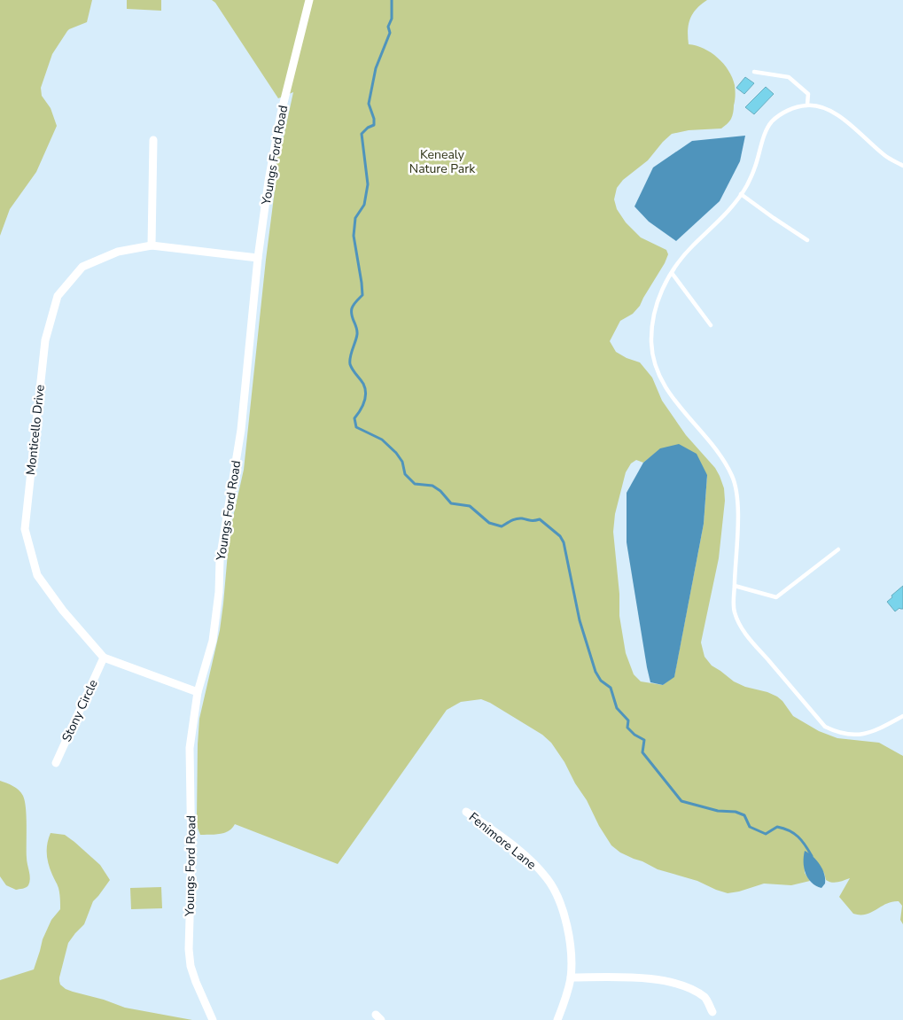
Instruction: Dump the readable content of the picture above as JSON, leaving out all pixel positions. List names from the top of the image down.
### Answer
{
  "streets": {
    "street": [
      "Youngs Ford Road",
      "Monticello Drive",
      "Stony Circle",
      "Fenimore Lane"
    ]
  },
  "crossings": [
    ["Youngs Ford Road", "Monticello Drive"],
    ["Monticello Drive", "Stony Circle"]
  ],
  "parks": ["Kenealy Nature Park"]
}
